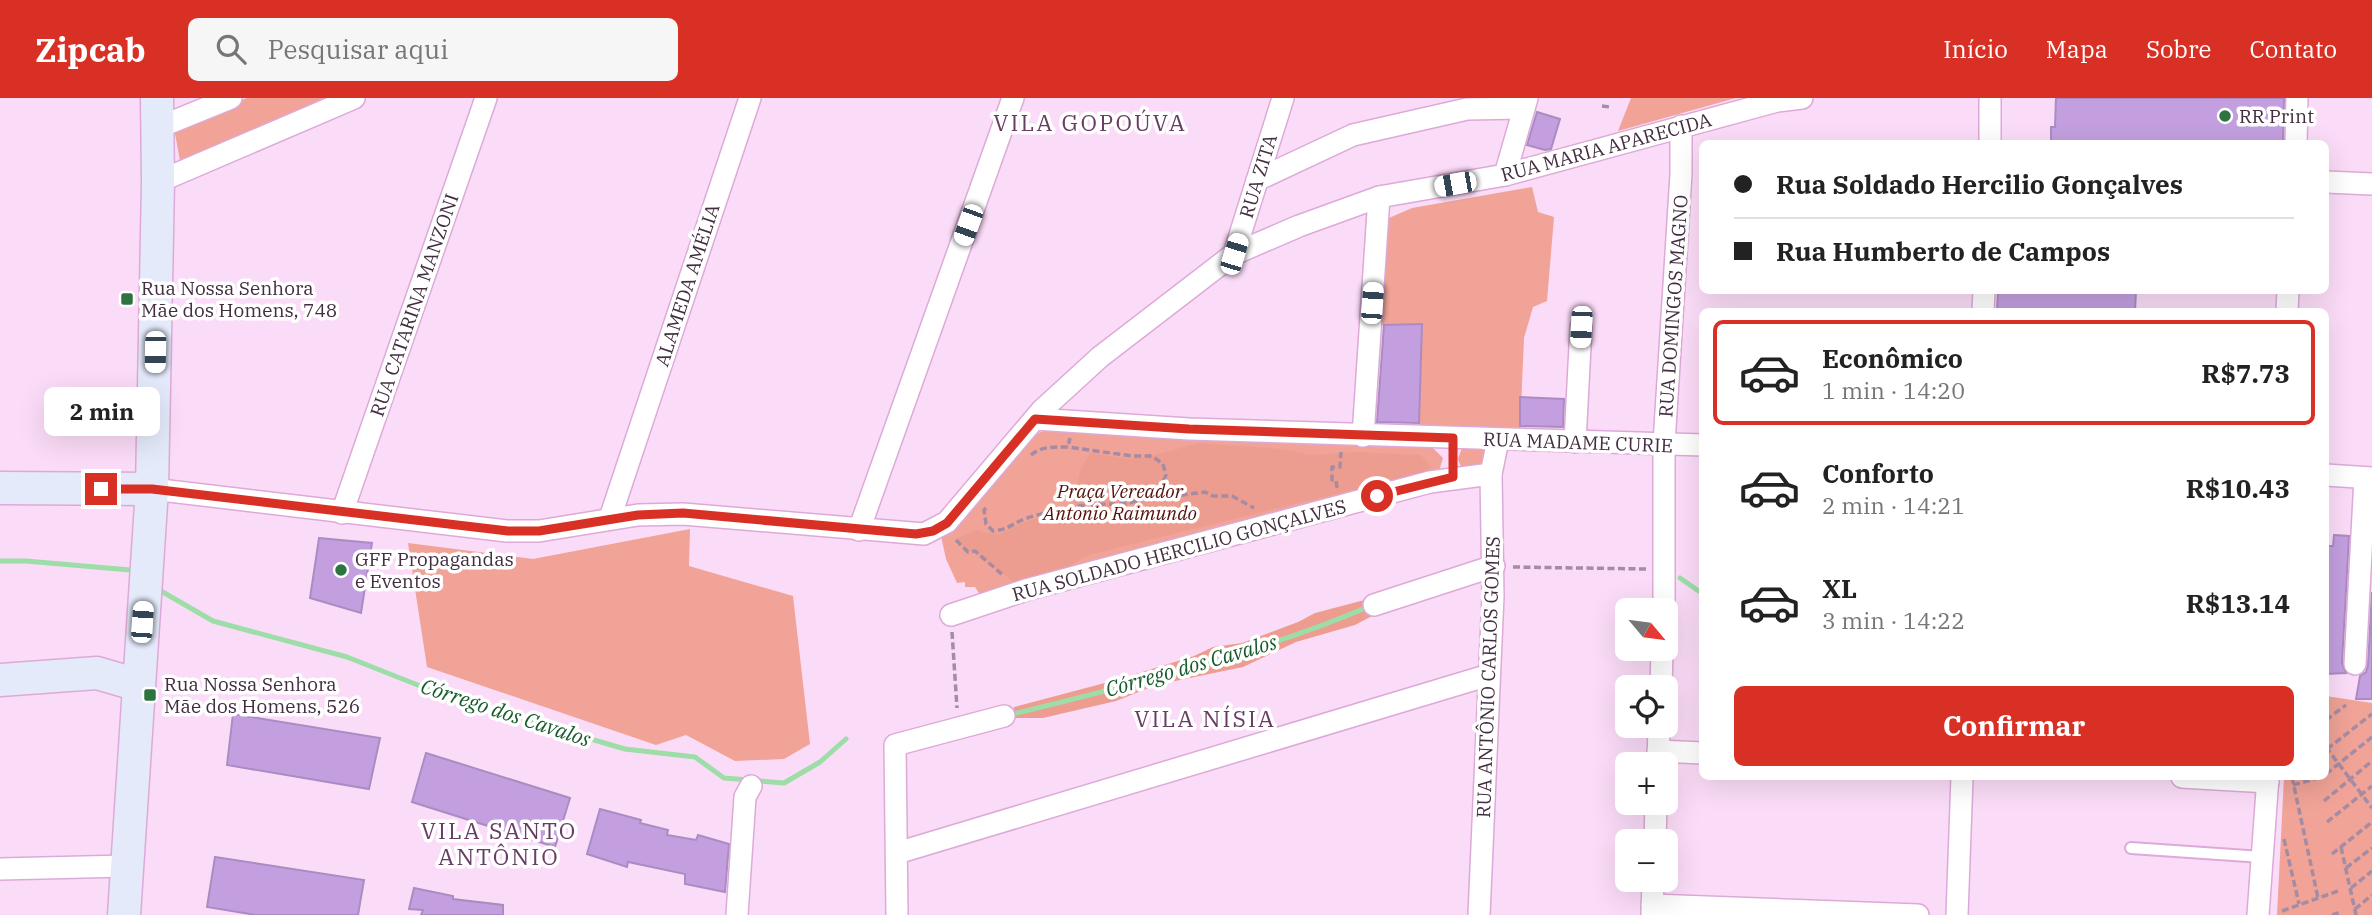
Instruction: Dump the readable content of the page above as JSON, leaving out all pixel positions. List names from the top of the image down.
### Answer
{
  "streets": {
    "street": [
      "RUA MARIA APARECIDA",
      "RUA ZITA",
      "ALAMEDA AMÉLIA",
      "RUA CATARINA MANZONI",
      "RUA DOMINGOS MAGNO",
      "RUA MADAME CURIE",
      "RUA SOLDADO HERCILIO GONÇALVES",
      "RUA ANTÔNIO CARLOS GOMES"
    ]
  },
  "crossings": [
    ["RUA MARIA APARECIDA", "RUA ZITA"],
    ["RUA MARIA APARECIDA", "RUA DOMINGOS MAGNO"],
    ["RUA MARIA APARECIDA", "RUA MADAME CURIE"],
    ["RUA DOMINGOS MAGNO", "RUA MADAME CURIE"],
    ["RUA MADAME CURIE", "RUA ANTÔNIO CARLOS GOMES"],
    ["RUA SOLDADO HERCILIO GONÇALVES", "RUA ANTÔNIO CARLOS GOMES"]
  ],
  "districts": ["VILA GOPOÚVA", "VILA NÍSIA", "VILA SANTO ANTÔNIO"],
  "water": ["Córrego dos Cavalos"],
  "parks": ["Praça Vereador Antonio Raimundo"],
  "places": {
    "other": ["RR Print", "GFF Propagandas e Eventos"],
    "transit": ["Rua Nossa Senhora Mãe dos Homens, 748", "Rua Nossa Senhora Mãe dos Homens, 526"]
  },
  "north": "bottom right",
  "page": {
    "header": "Zipcab",
    "search": "Pesquisar aqui",
    "nav": [
      "Início",
      "Mapa",
      "Sobre",
      "Contato"
    ],
    "banner": ["Rua Soldado Hercilio Gonçalves", "Rua Humberto de Campos"],
    "list": [
      {
        "name": "Econômico",
        "note": "1 min · 14:20",
        "value": "R$7.73"
      },
      {
        "name": "Conforto",
        "note": "2 min · 14:21",
        "value": "R$10.43"
      },
      {
        "name": "XL",
        "note": "3 min · 14:22",
        "value": "R$13.14"
      }
    ],
    "bubble": "2 min",
    "map_buttons": ["+", "−"],
    "buttons": "Confirmar"
  }
}
